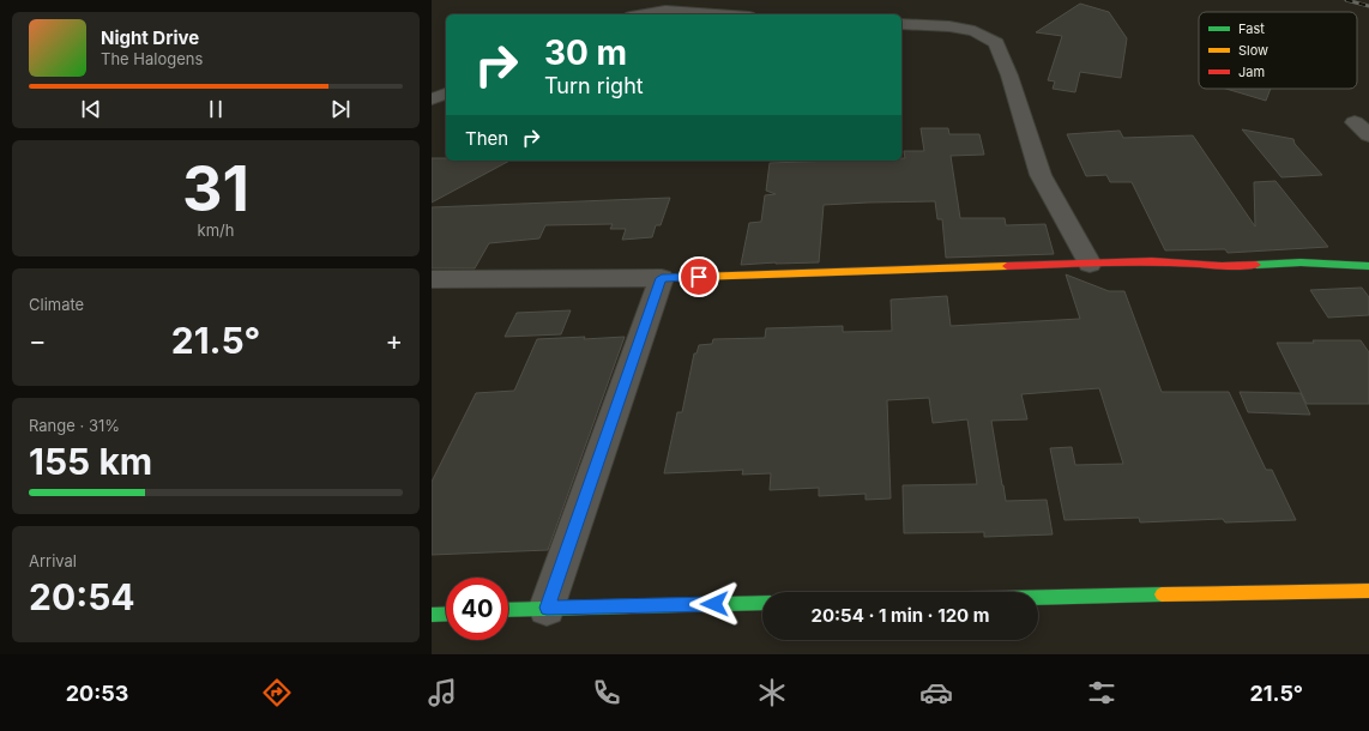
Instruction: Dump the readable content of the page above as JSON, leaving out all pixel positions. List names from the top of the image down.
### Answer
{
  "legend": ["Fast", "Slow", "Jam"],
  "page": {
    "turn": ["30 m", "Turn right"],
    "song": ["Night Drive", "The Halogens"],
    "then": "Then",
    "tile": [
      ["31", "km/h"],
      "Climate",
      ["Range · 31%", "155 km"],
      ["Arrival", "20:54"]
    ],
    "heat": ["−", "21.5°", "+"],
    "limit": "40",
    "trip": "20:54 · 1 min · 120 m",
    "tabs": ["20:53", "21.5°"]
  }
}
